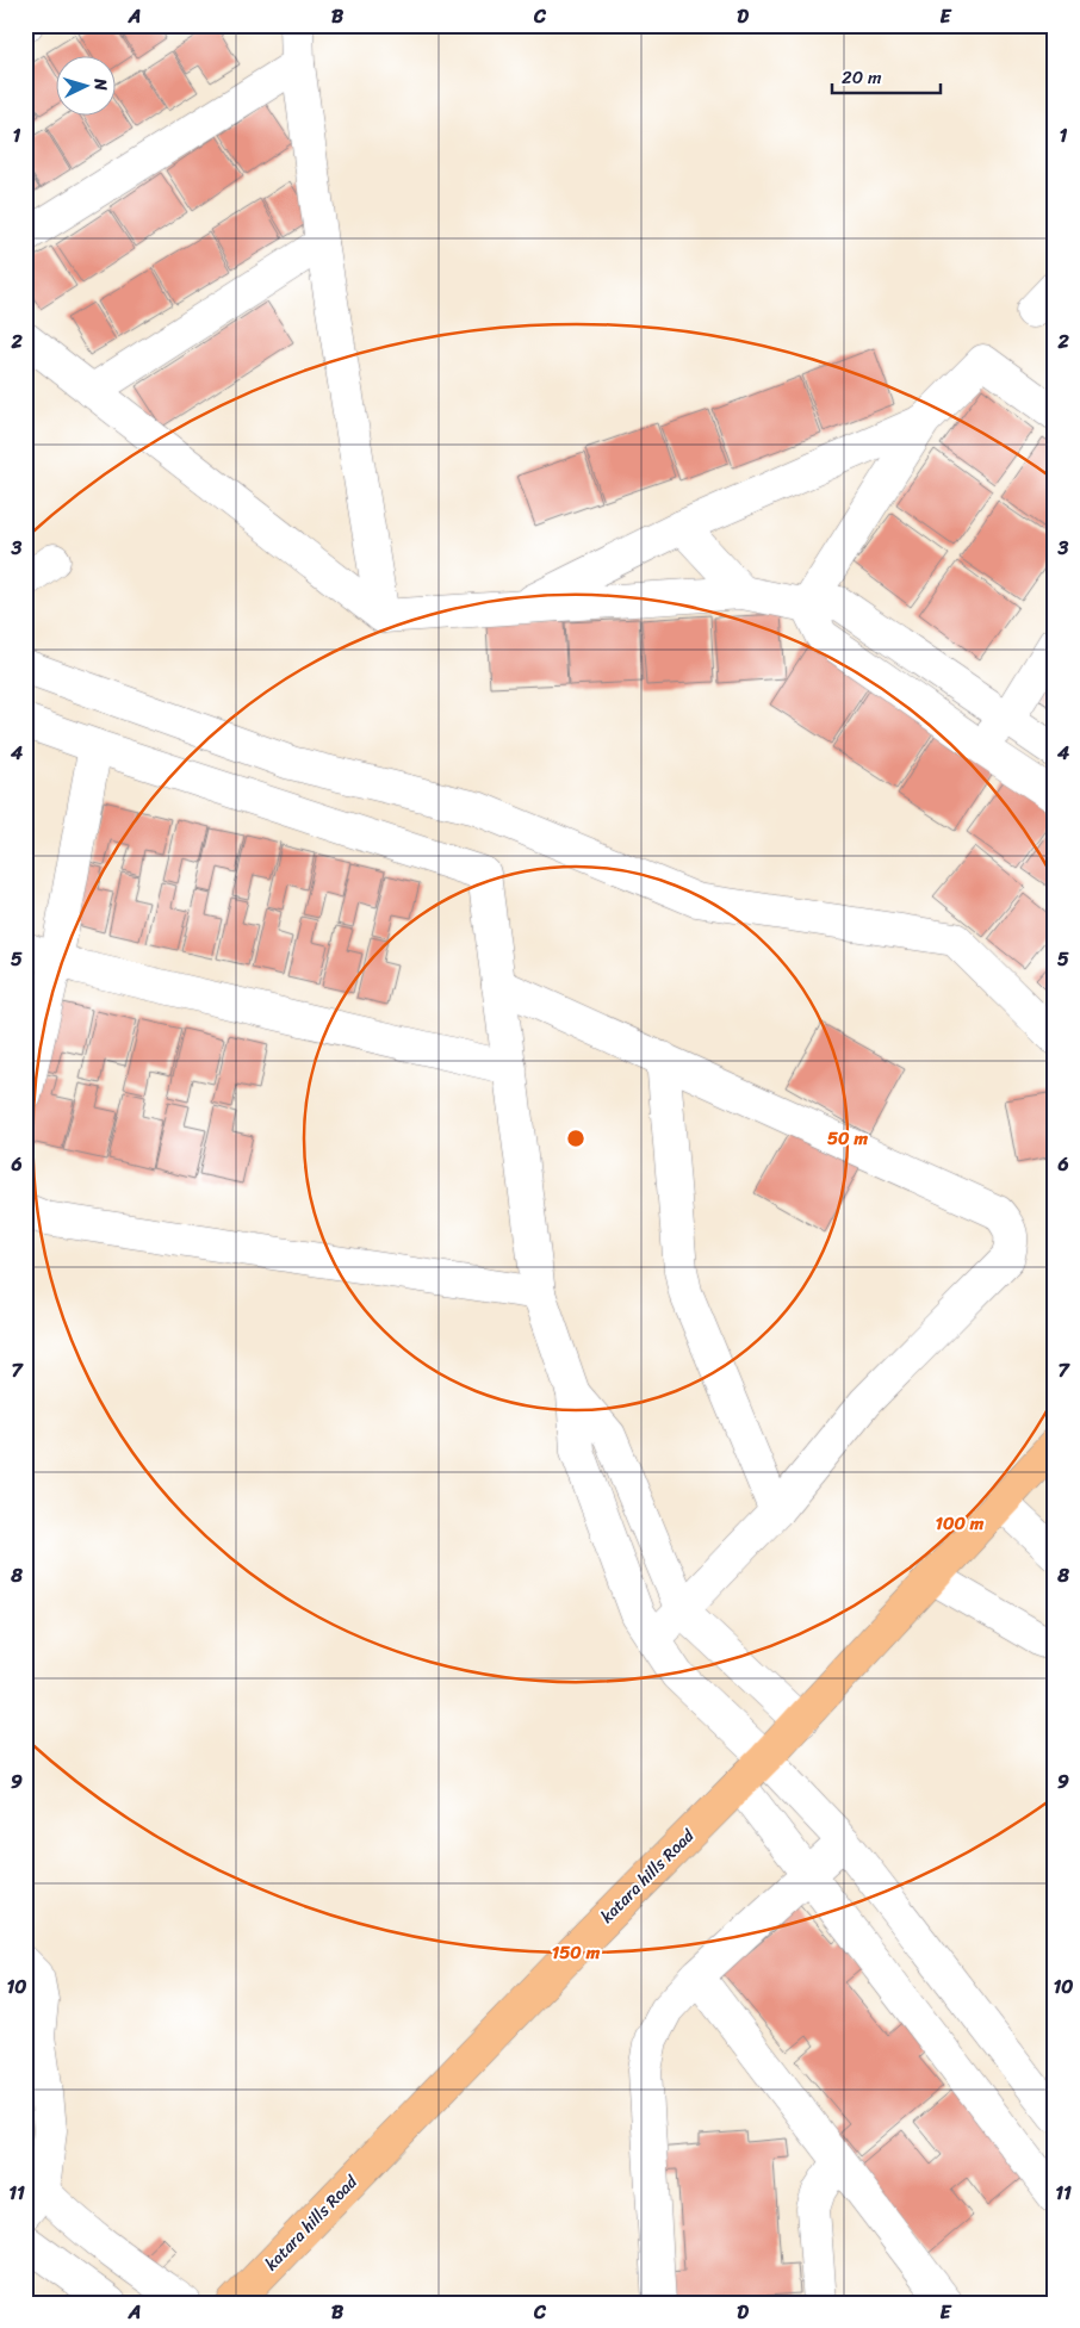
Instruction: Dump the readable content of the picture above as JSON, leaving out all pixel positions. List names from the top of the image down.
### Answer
{
  "streets": {
    "main road": ["katara hills Road"]
  },
  "scale_bar": "20 m",
  "north": "right",
  "grid": {
    "columns": [
      "A",
      "B",
      "C",
      "D",
      "E"
    ],
    "rows": [
      "1",
      "2",
      "3",
      "4",
      "5",
      "6",
      "7",
      "8",
      "9",
      "10",
      "11"
    ]
  },
  "rings": ["50 m", "100 m", "150 m"]
}
